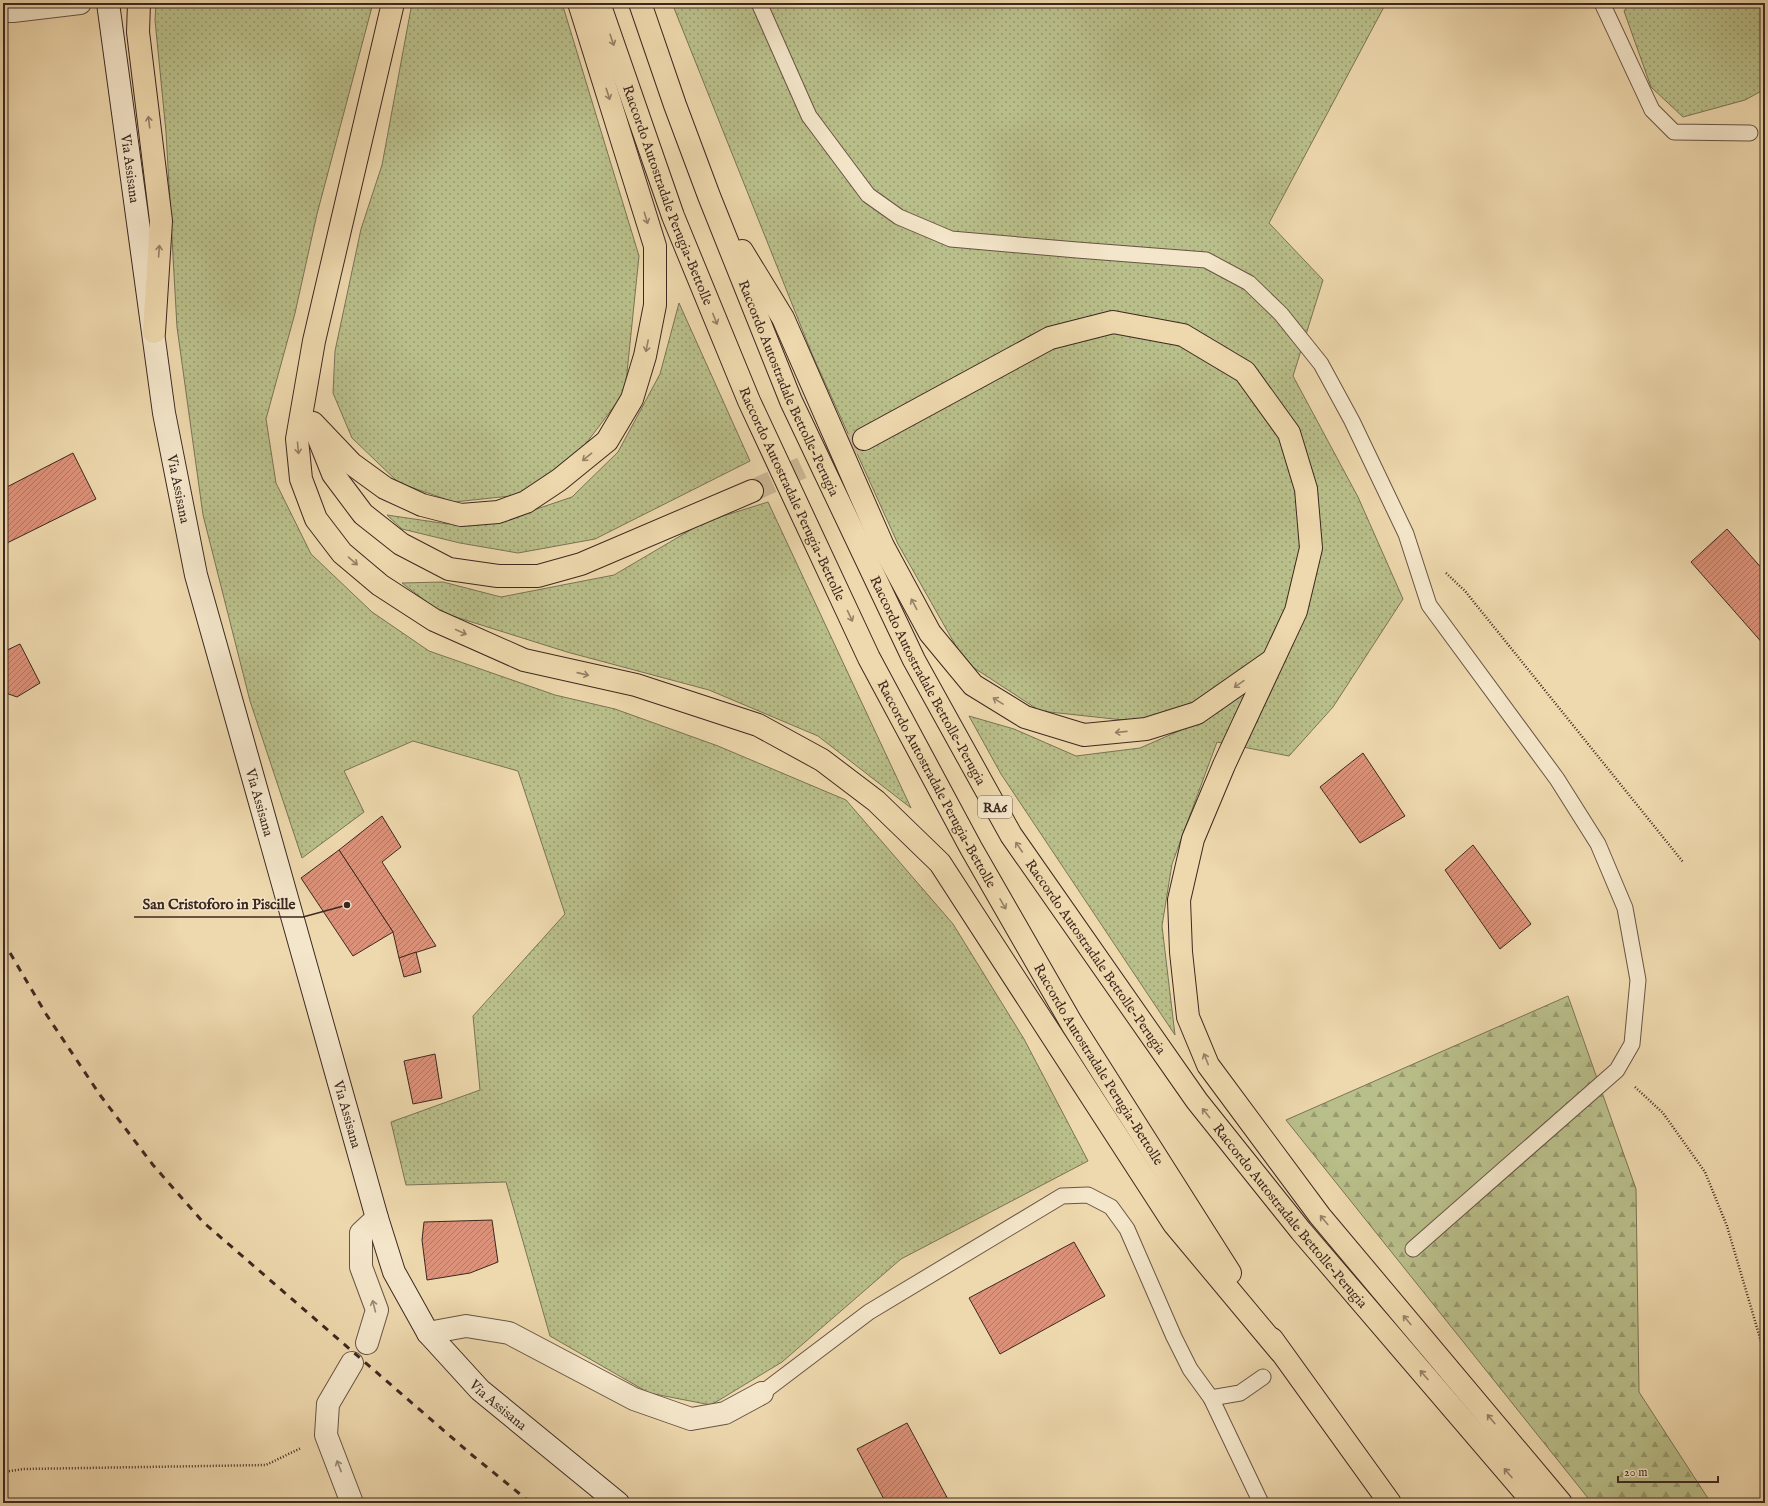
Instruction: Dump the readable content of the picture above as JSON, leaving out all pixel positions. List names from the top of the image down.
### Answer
{
  "streets": {
    "highway": ["Raccordo Autostradale Perugia-Bettolle", "Raccordo Autostradale Bettolle-Perugia", "RA6"],
    "main road": ["Via Assisana"]
  },
  "one_way": ["Raccordo Autostradale Perugia-Bettolle"],
  "places": ["San Cristoforo in Piscille"],
  "scale_bar": "20 m"
}
